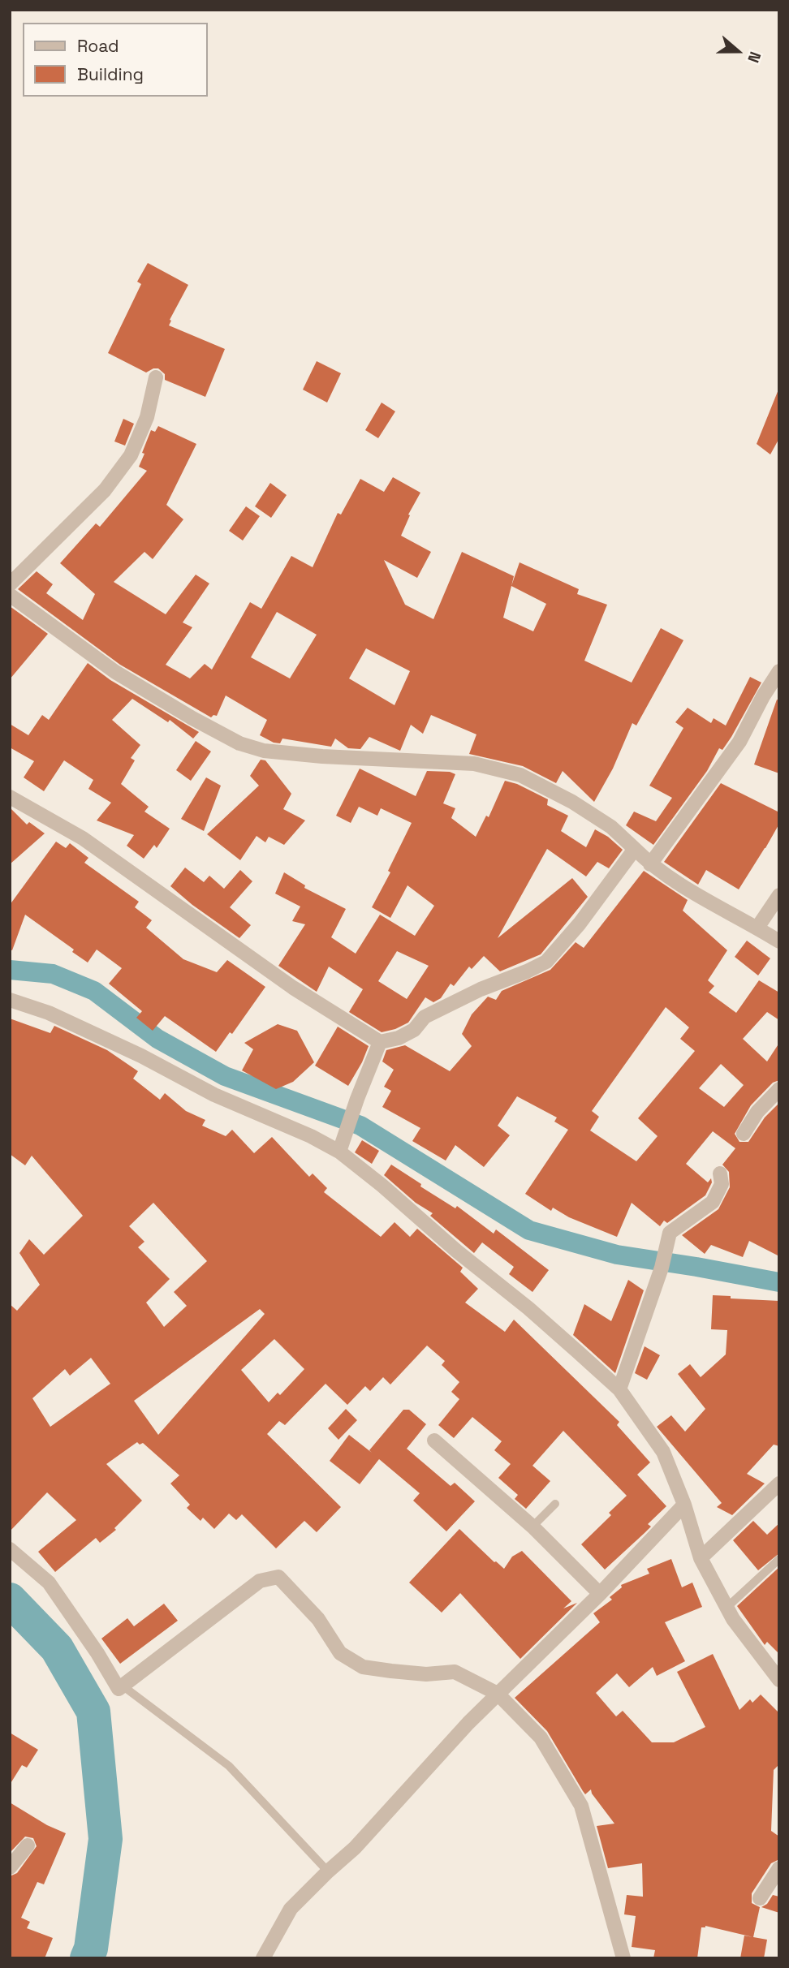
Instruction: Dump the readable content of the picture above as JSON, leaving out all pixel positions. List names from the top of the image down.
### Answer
{
  "legend": ["Road", "Building"],
  "north": "right"
}
